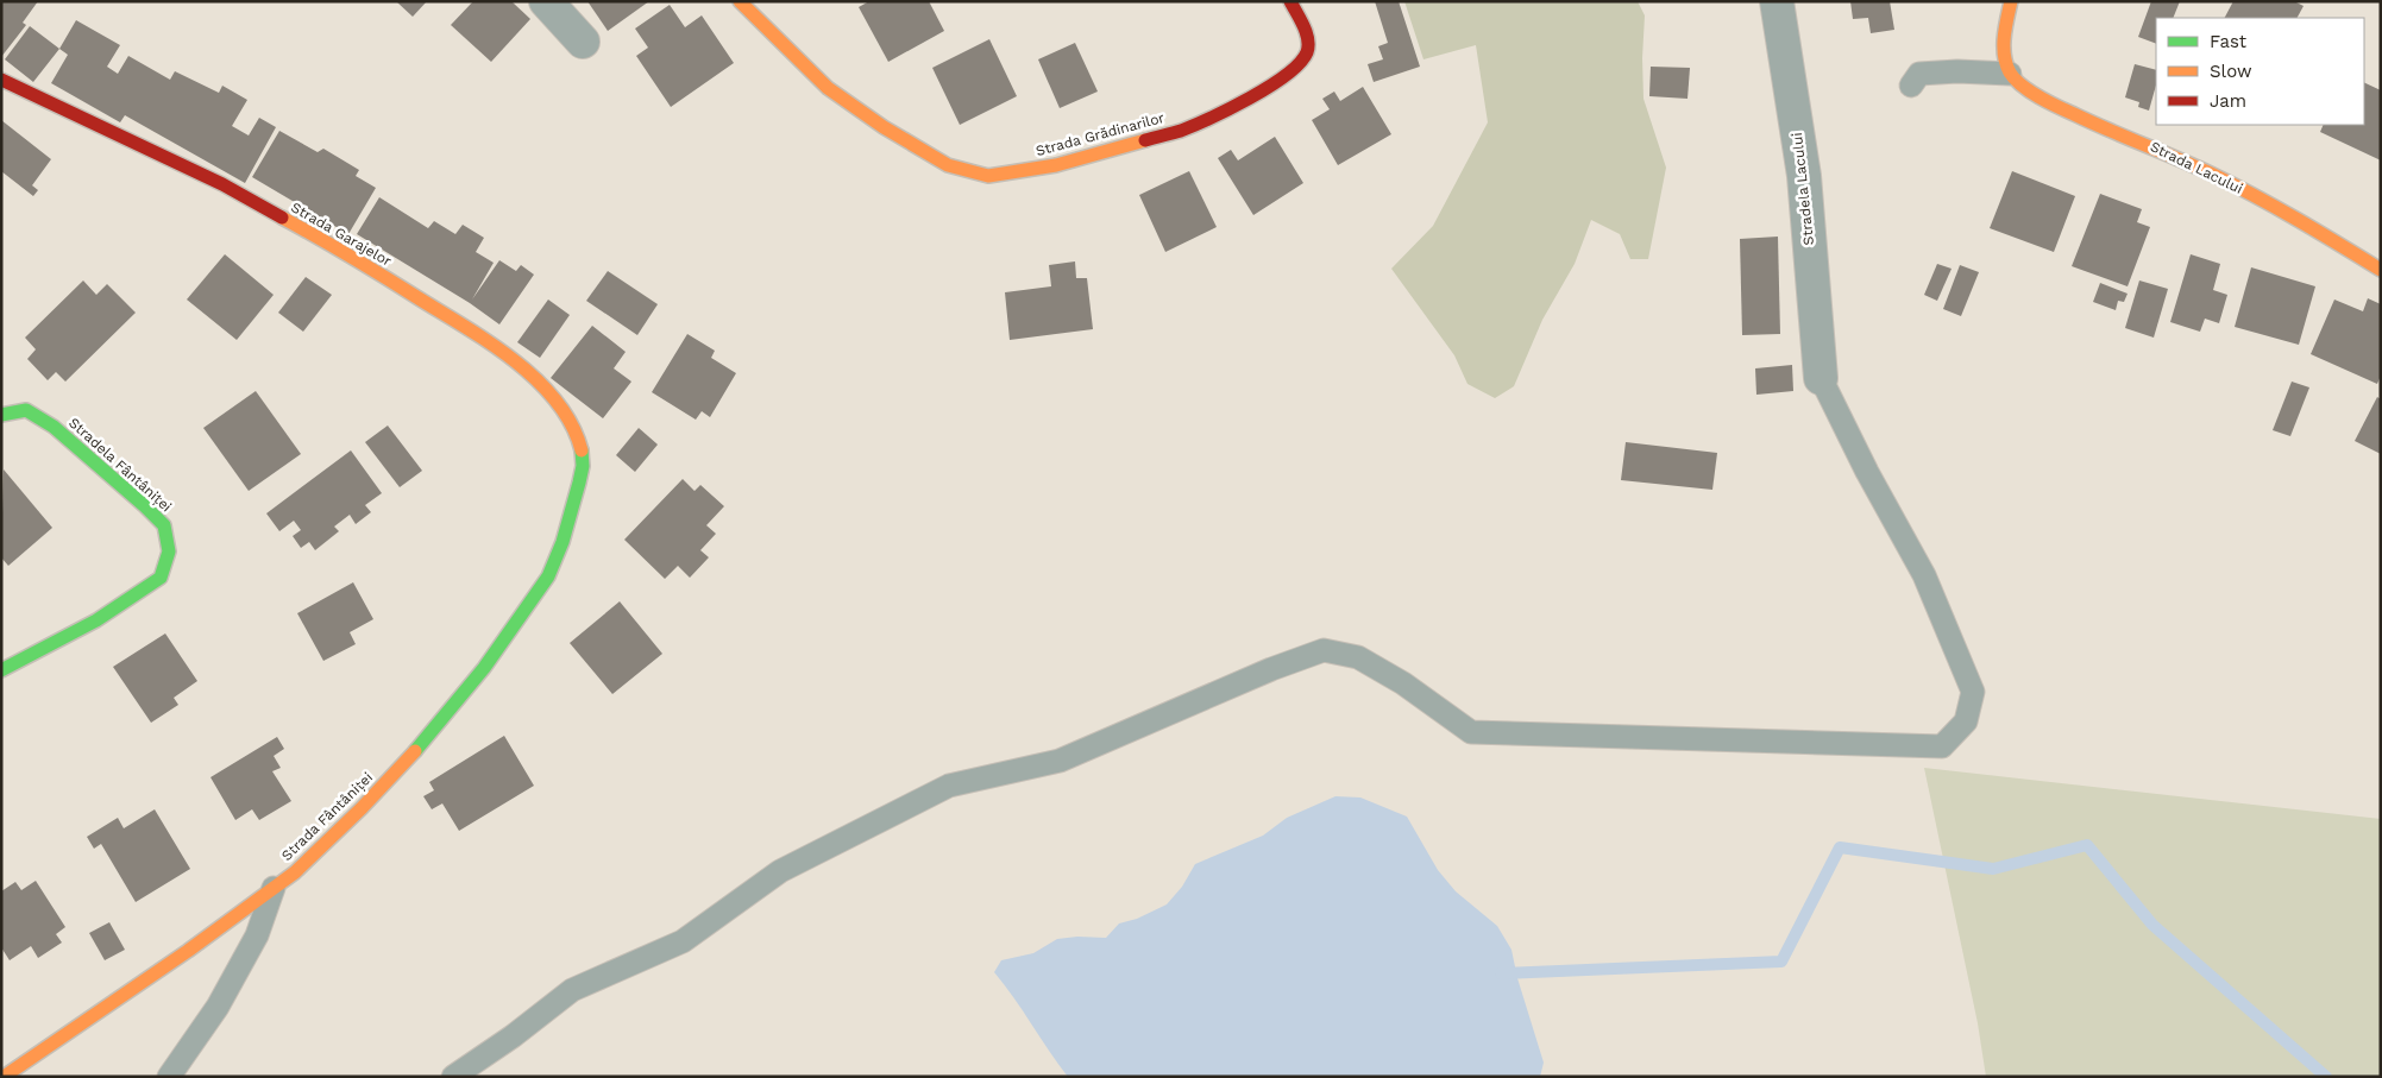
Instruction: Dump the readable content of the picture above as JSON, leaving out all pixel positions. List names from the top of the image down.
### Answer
{
  "streets": {
    "street": [
      "Strada Grădinarilor",
      "Strada Lacului",
      "Stradela Lacului",
      "Strada Garajelor",
      "Stradela Fântâniței",
      "Strada Fântâniței"
    ]
  },
  "crossings": [
    ["Strada Garajelor", "Strada Fântâniței"]
  ],
  "legend": ["Fast", "Slow", "Jam"]
}
